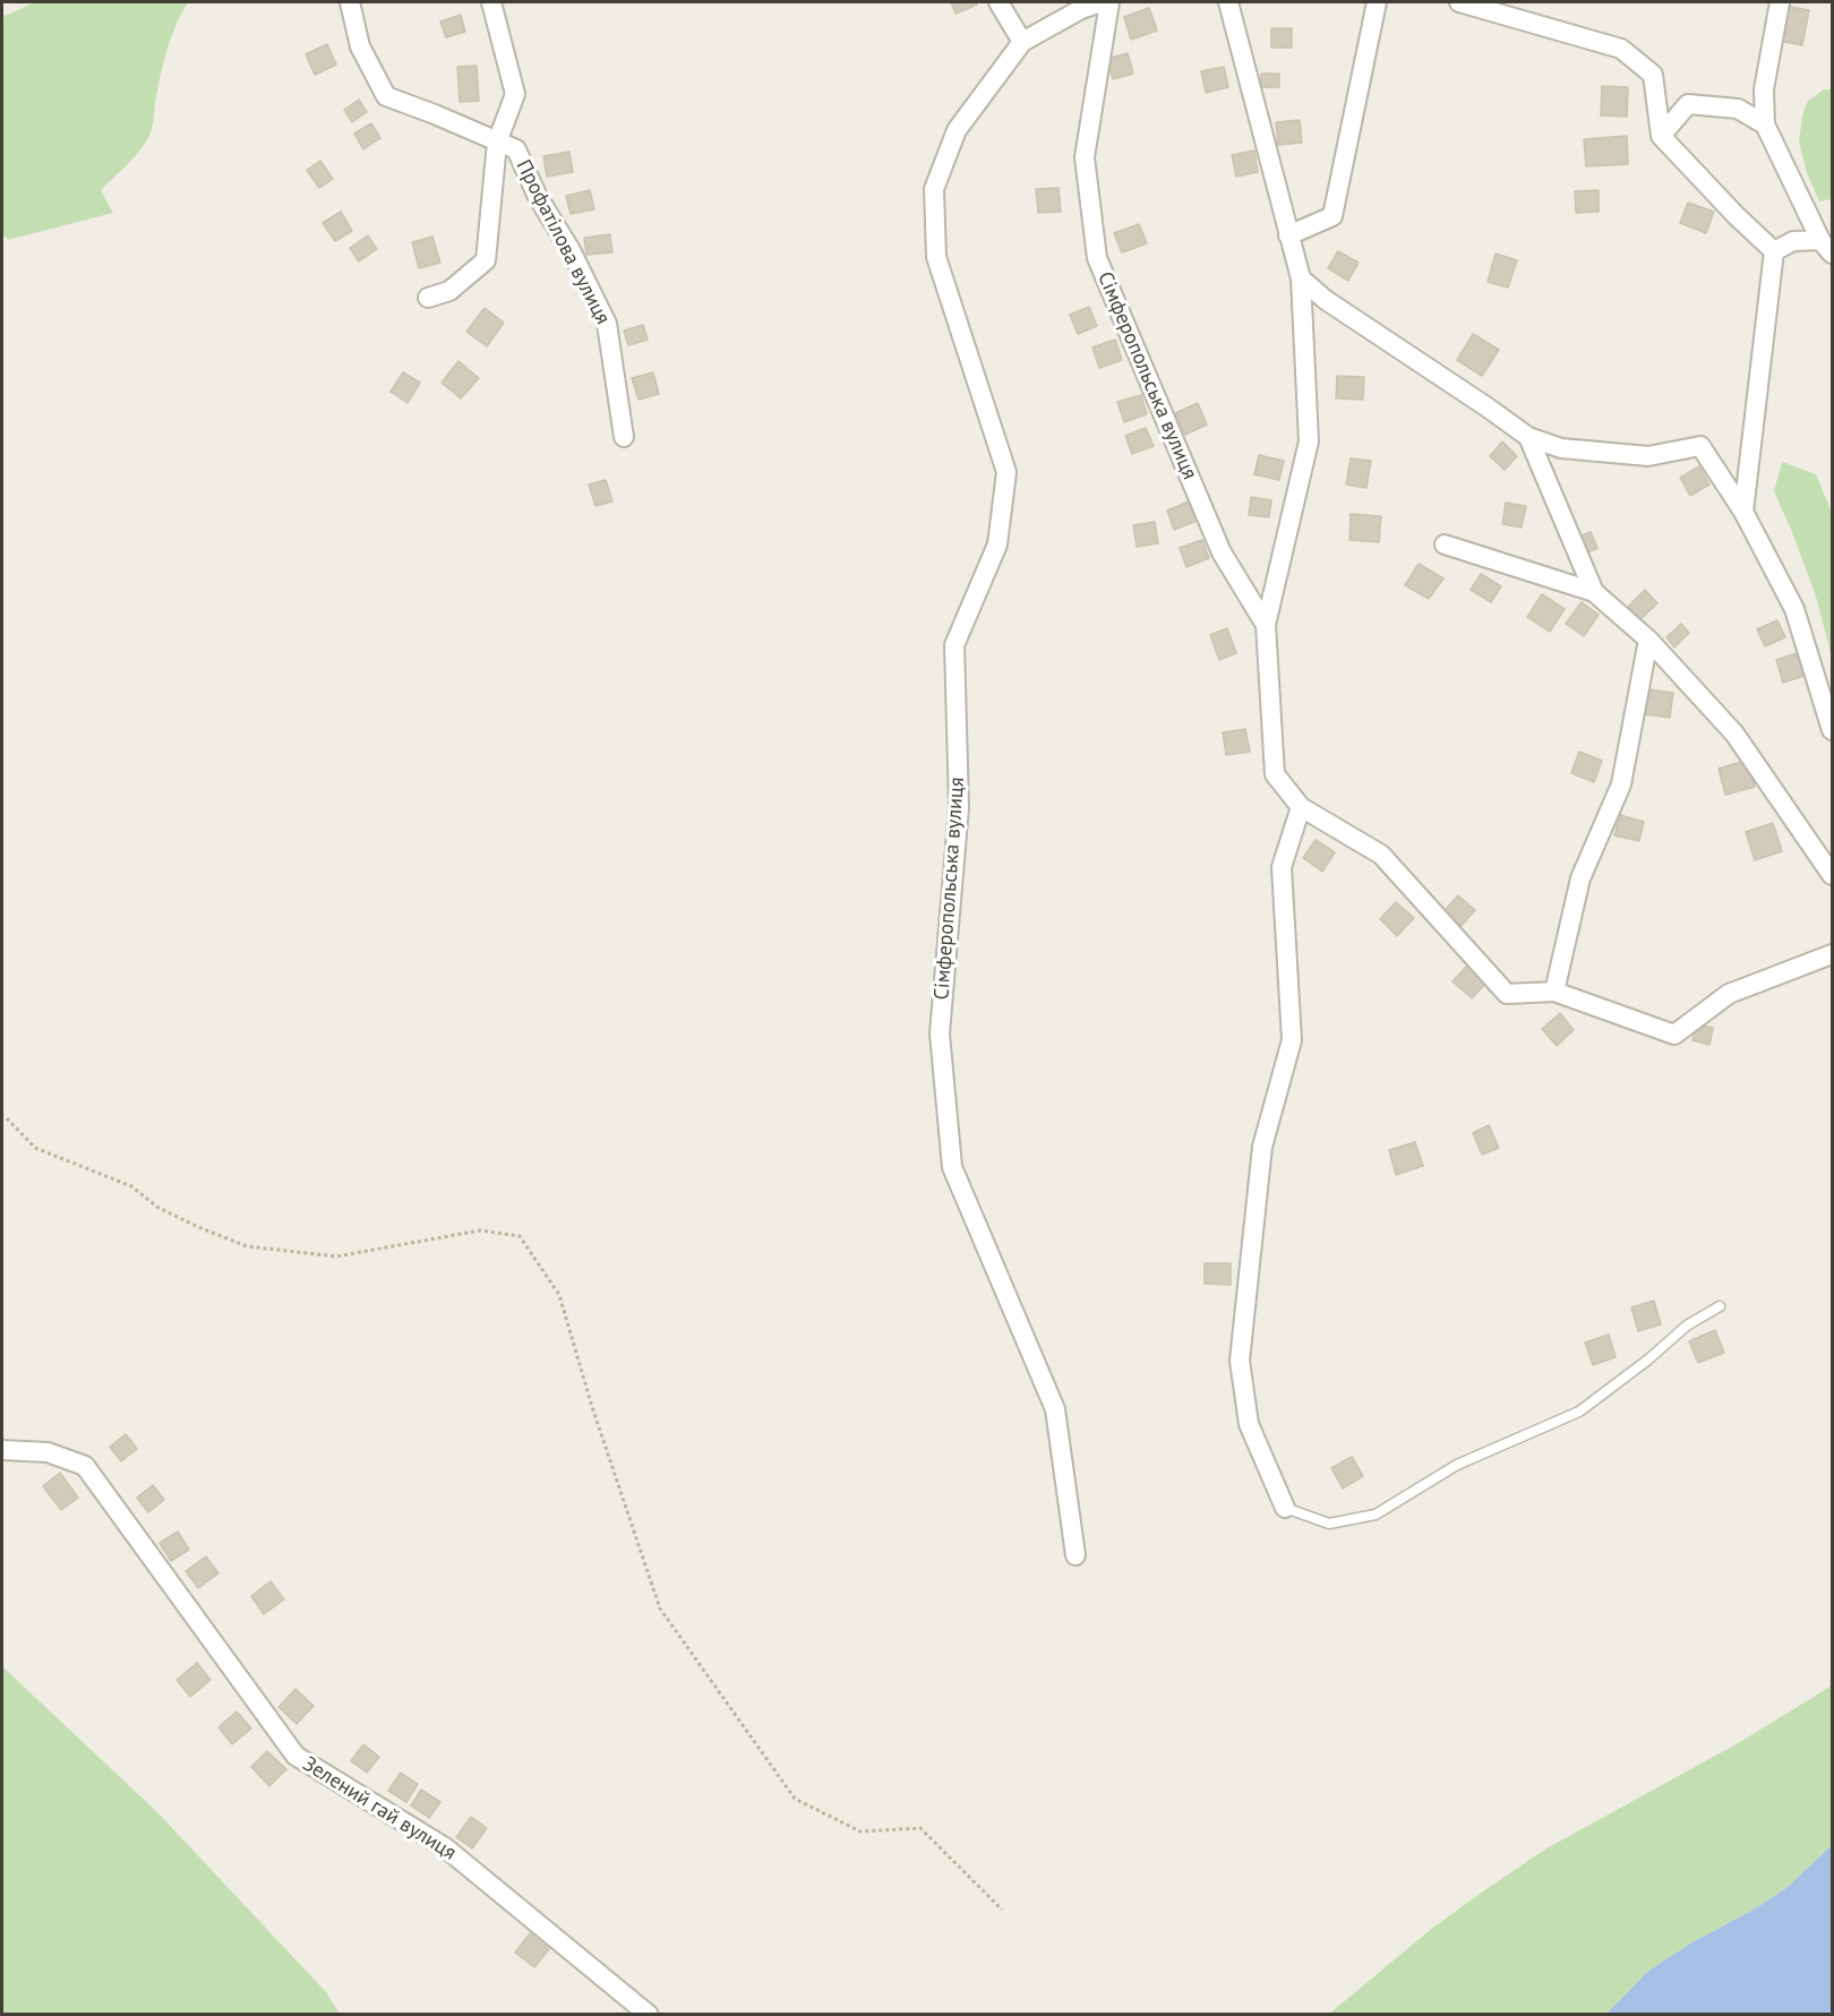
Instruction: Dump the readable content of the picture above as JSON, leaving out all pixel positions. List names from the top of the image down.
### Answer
{
  "streets": {
    "street": ["Профатілова вулиця", "Сімферопольська вулиця", "Зелений гай вулиця"]
  }
}
